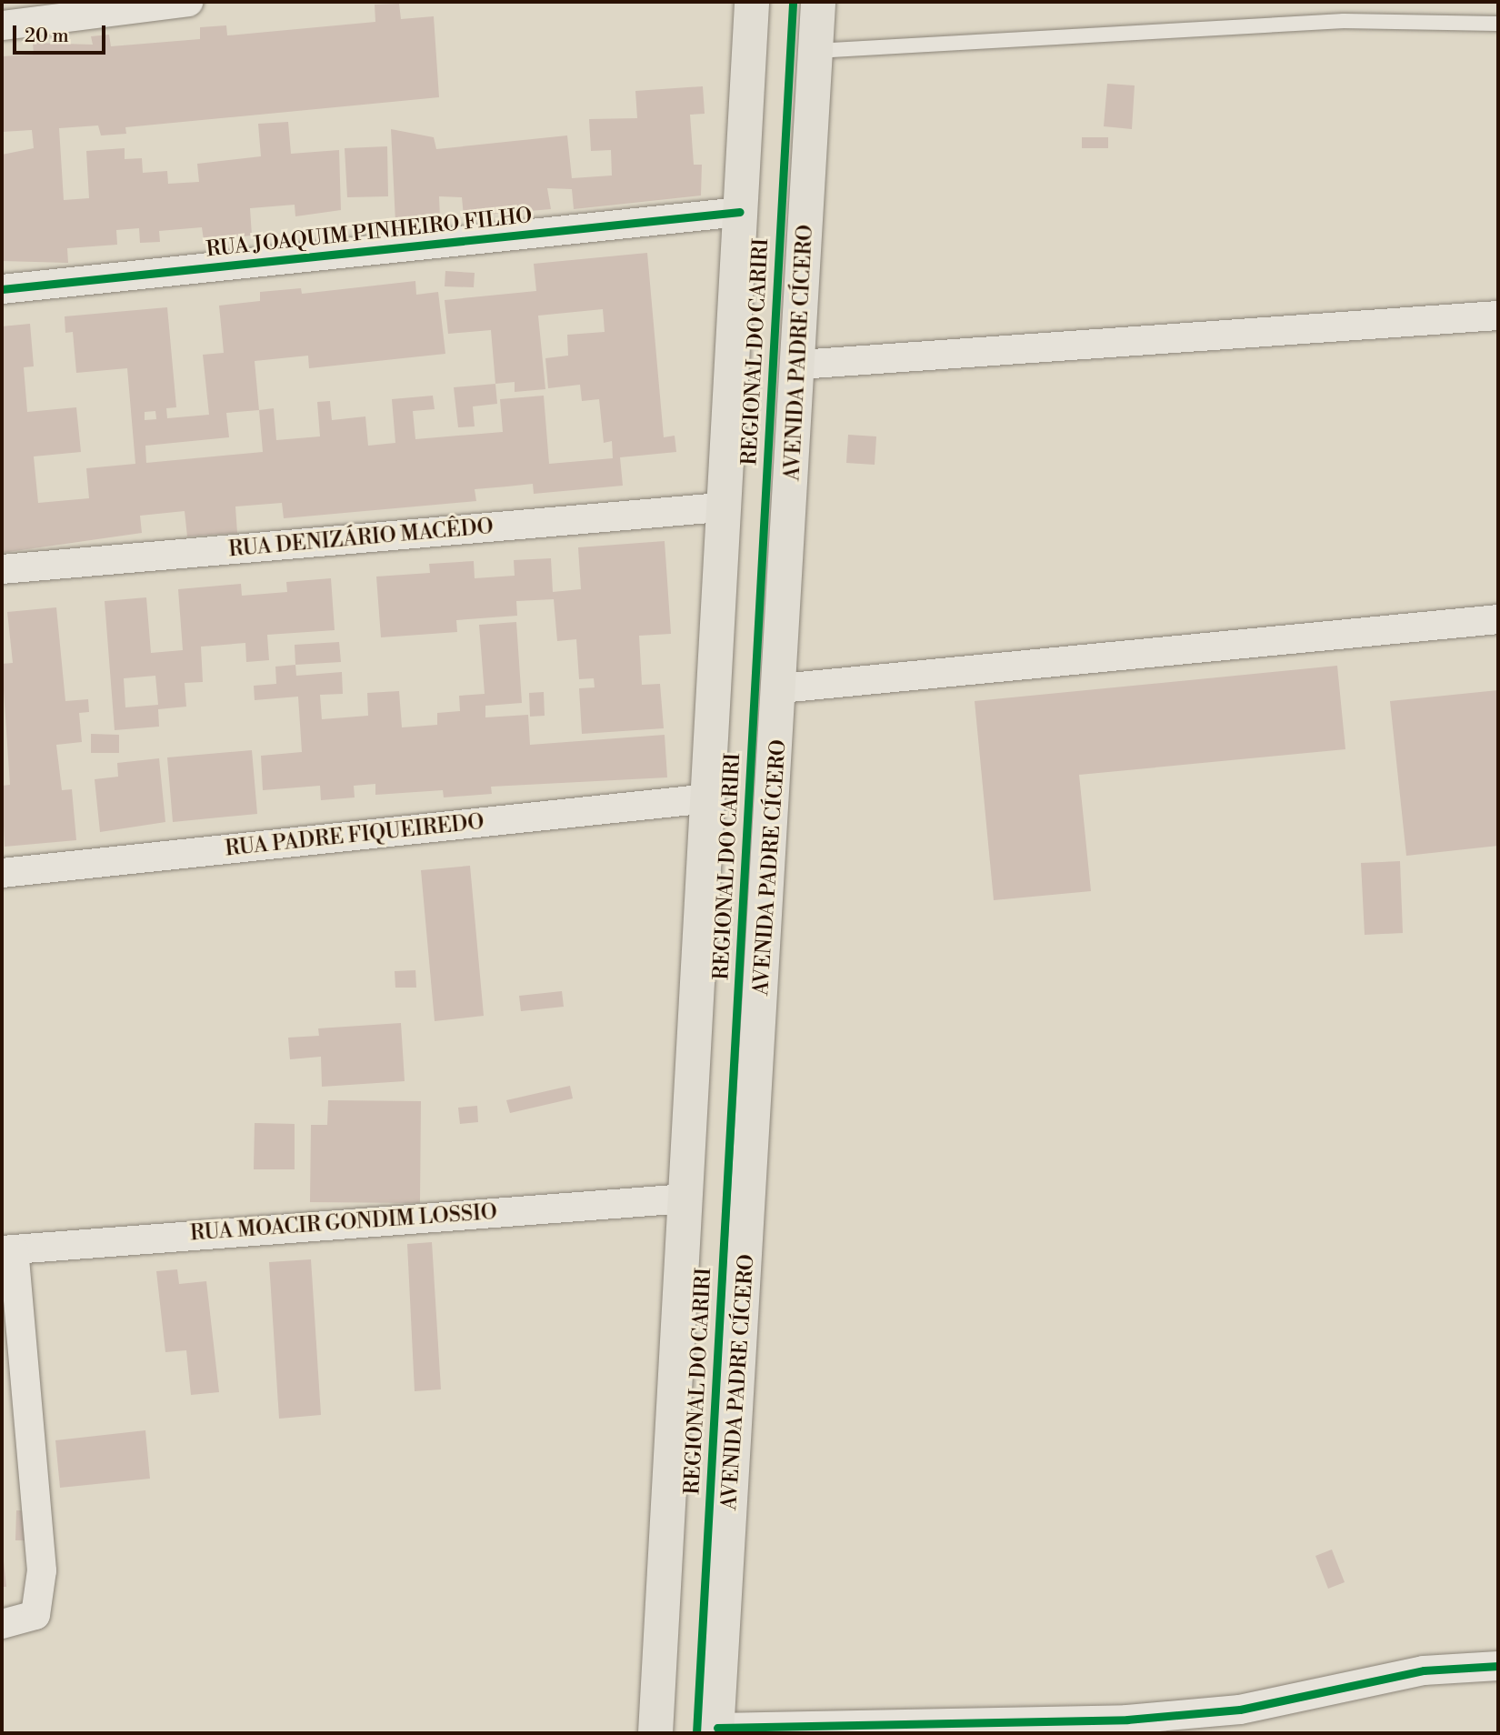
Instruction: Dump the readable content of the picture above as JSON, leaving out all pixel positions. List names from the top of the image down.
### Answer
{
  "streets": {
    "highway": ["AVENIDA PADRE CÍCERO"],
    "street": [
      "RUA JOAQUIM PINHEIRO FILHO",
      "RUA DENIZÁRIO MACÊDO",
      "RUA PADRE FIQUEIREDO",
      "RUA MOACIR GONDIM LOSSIO"
    ],
    "cycle path": ["REGIONAL DO CARIRI"]
  },
  "scale_bar": "20 m"
}
